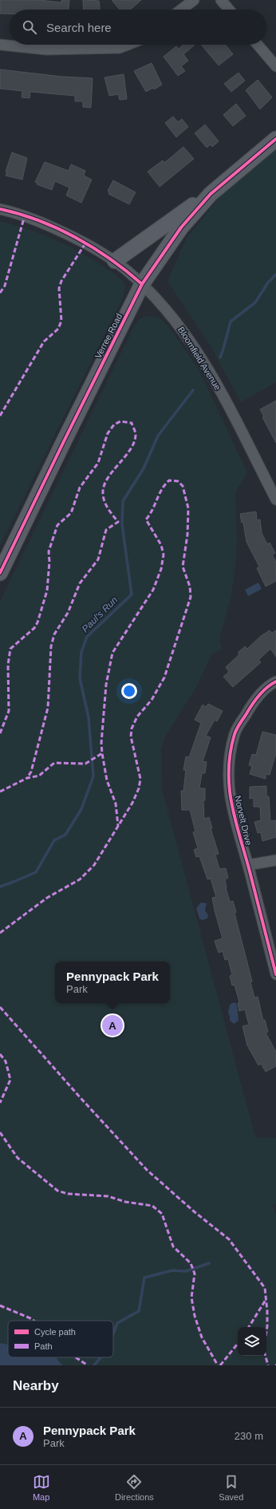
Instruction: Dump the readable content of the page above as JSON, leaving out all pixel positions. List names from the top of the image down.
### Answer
{
  "streets": {
    "main road": ["Verree Road"],
    "street": ["Bloomfield Avenue", "Norvelt Drive"]
  },
  "crossings": [
    ["Verree Road", "Bloomfield Avenue"]
  ],
  "water": ["Paul's Run"],
  "legend": ["Cycle path", "Path"],
  "page": {
    "search": "Search here",
    "popup": ["Pennypack Park", "Park"],
    "pins": "A",
    "heading": "Nearby",
    "list": [
      {
        "mark": "A",
        "name": "Pennypack Park",
        "note": "Park",
        "value": "230 m"
      }
    ],
    "nav": ["Map", "Directions", "Saved"]
  }
}
